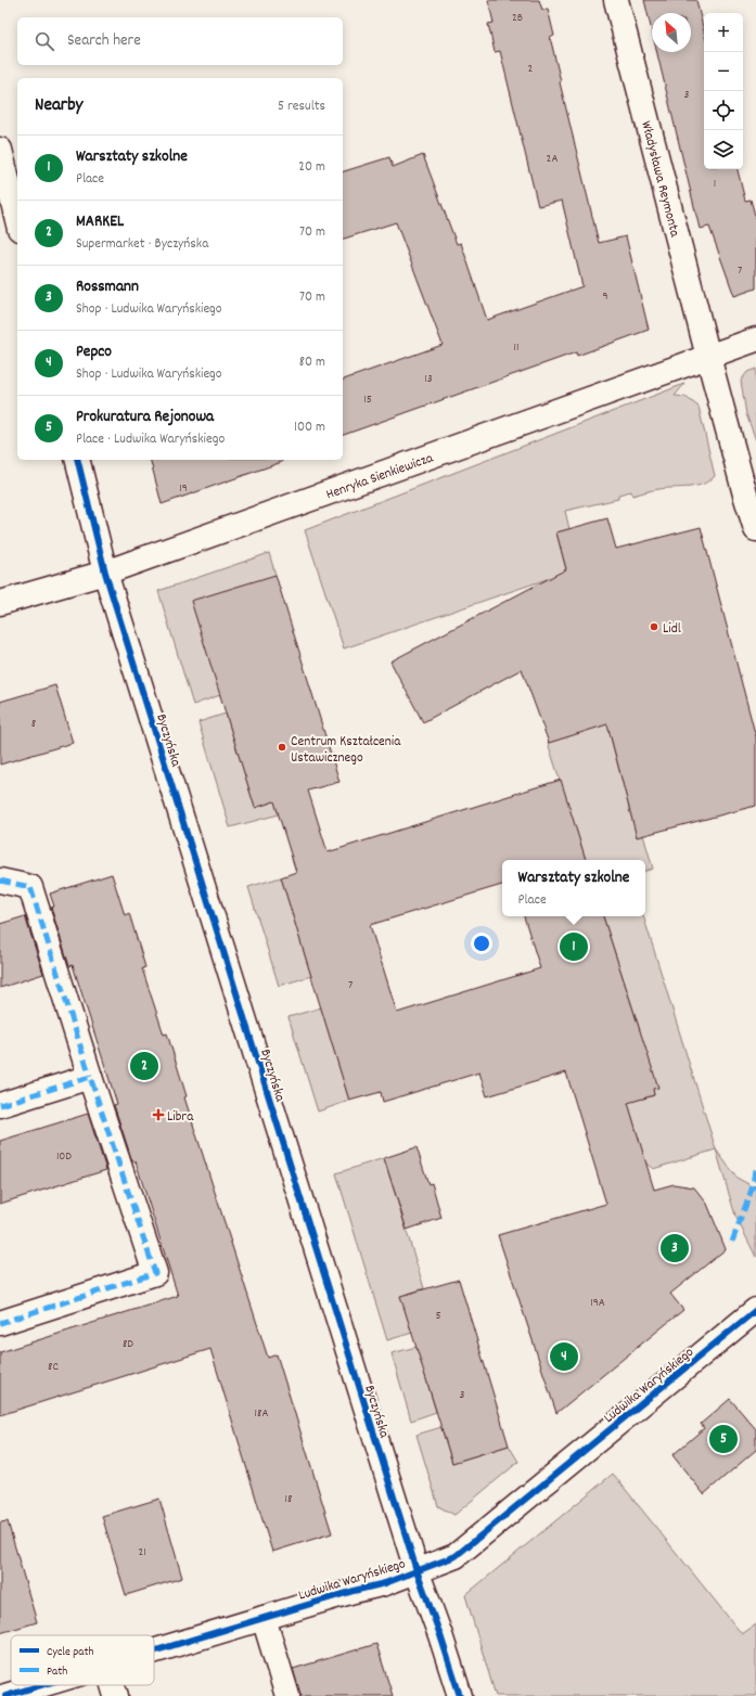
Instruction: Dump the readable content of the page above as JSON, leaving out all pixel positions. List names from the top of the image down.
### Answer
{
  "streets": {
    "street": [
      "Władysława Reymonta",
      "Henryka Sienkiewicza",
      "Byczyńska",
      "Ludwika Waryńskiego"
    ]
  },
  "crossings": [
    ["Władysława Reymonta", "Henryka Sienkiewicza"],
    ["Henryka Sienkiewicza", "Byczyńska"],
    ["Byczyńska", "Ludwika Waryńskiego"]
  ],
  "places": {
    "other": ["Lidl", "Centrum Kształcenia Ustawicznego"],
    "health": ["Libra"]
  },
  "house_numbers": [
    "2B",
    "2",
    "3",
    "2A",
    "1",
    "7",
    "9",
    "11",
    "13",
    "15",
    "19",
    "8",
    "7",
    "10D",
    "19A",
    "5",
    "8D",
    "8C",
    "3",
    "18A",
    "18",
    "21"
  ],
  "legend": ["Cycle path", "Path"],
  "north": "top left",
  "page": {
    "map_buttons": ["+", "−"],
    "search": "Search here",
    "heading": ["Nearby", "5 results"],
    "list": [
      {
        "mark": "1",
        "name": "Warsztaty szkolne",
        "note": "Place",
        "value": "20 m"
      },
      {
        "mark": "2",
        "name": "MARKEL",
        "note": "Supermarket · Byczyńska",
        "value": "70 m"
      },
      {
        "mark": "3",
        "name": "Rossmann",
        "note": "Shop · Ludwika Waryńskiego",
        "value": "70 m"
      },
      {
        "mark": "4",
        "name": "Pepco",
        "note": "Shop · Ludwika Waryńskiego",
        "value": "80 m"
      },
      {
        "mark": "5",
        "name": "Prokuratura Rejonowa",
        "note": "Place · Ludwika Waryńskiego",
        "value": "100 m"
      }
    ],
    "popup": ["Warsztaty szkolne", "Place"],
    "pins": [
      "1",
      "2",
      "3",
      "4",
      "5"
    ]
  }
}
